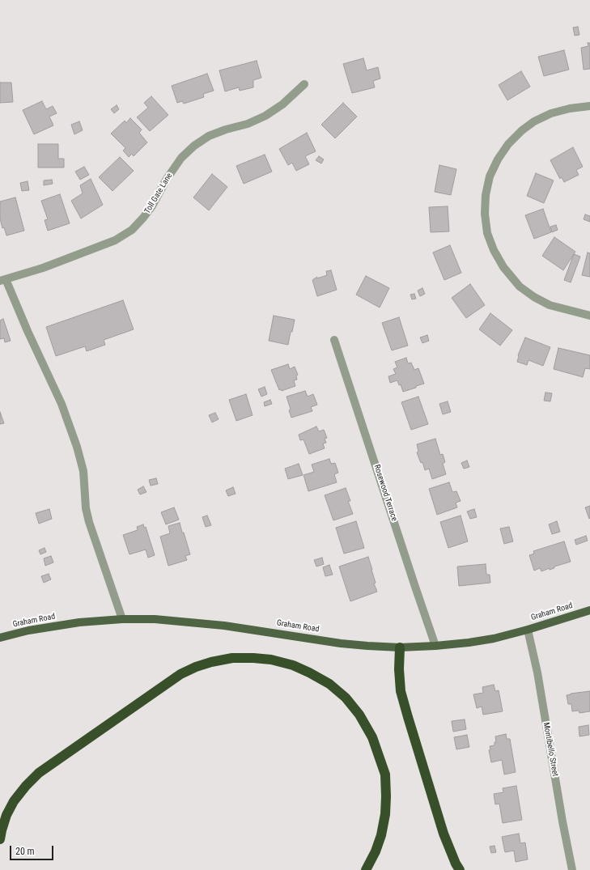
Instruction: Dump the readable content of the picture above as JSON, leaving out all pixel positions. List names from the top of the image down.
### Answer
{
  "streets": {
    "main road": ["Graham Road"],
    "street": ["Toll Gate Lane", "Rosewood Terrace", "Montibello Street"]
  },
  "crossings": [
    ["Rosewood Terrace", "Graham Road"],
    ["Graham Road", "Montibello Street"]
  ],
  "scale_bar": "20 m"
}
